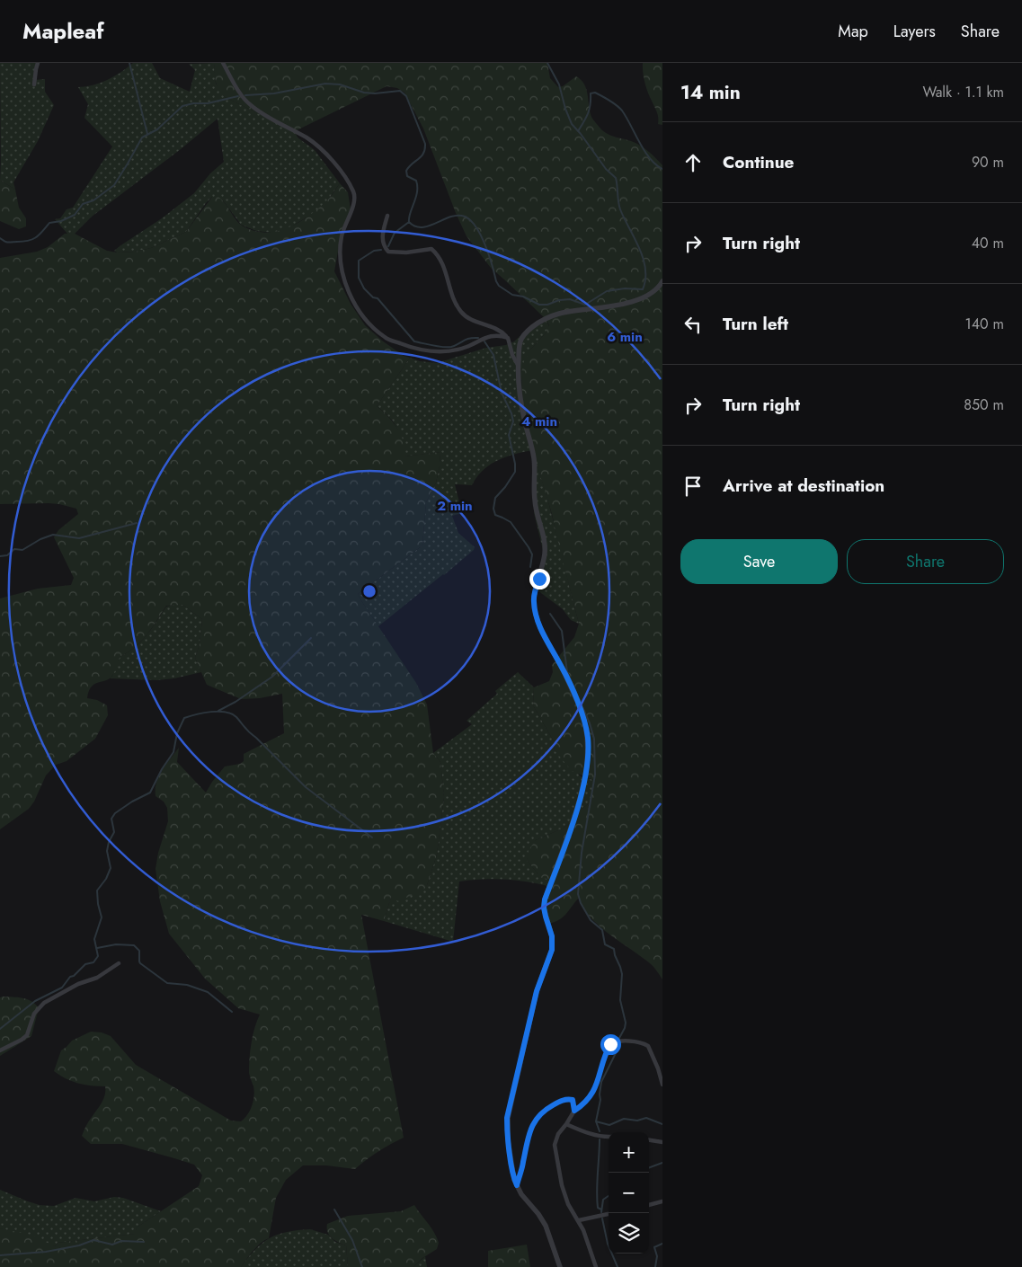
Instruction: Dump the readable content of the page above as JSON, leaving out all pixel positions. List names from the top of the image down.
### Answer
{
  "page": {
    "header": "Mapleaf",
    "nav": ["Map", "Layers", "Share"],
    "heading": ["14 min", "Walk · 1.1 km"],
    "list": [
      ["Continue", "90 m"],
      ["Turn right", "40 m"],
      ["Turn left", "140 m"],
      ["Turn right", "850 m"],
      "Arrive at destination"
    ],
    "buttons": ["Save", "Share"],
    "map_buttons": ["+", "−"]
  },
  "rings": ["6 min", "4 min", "2 min"]
}
